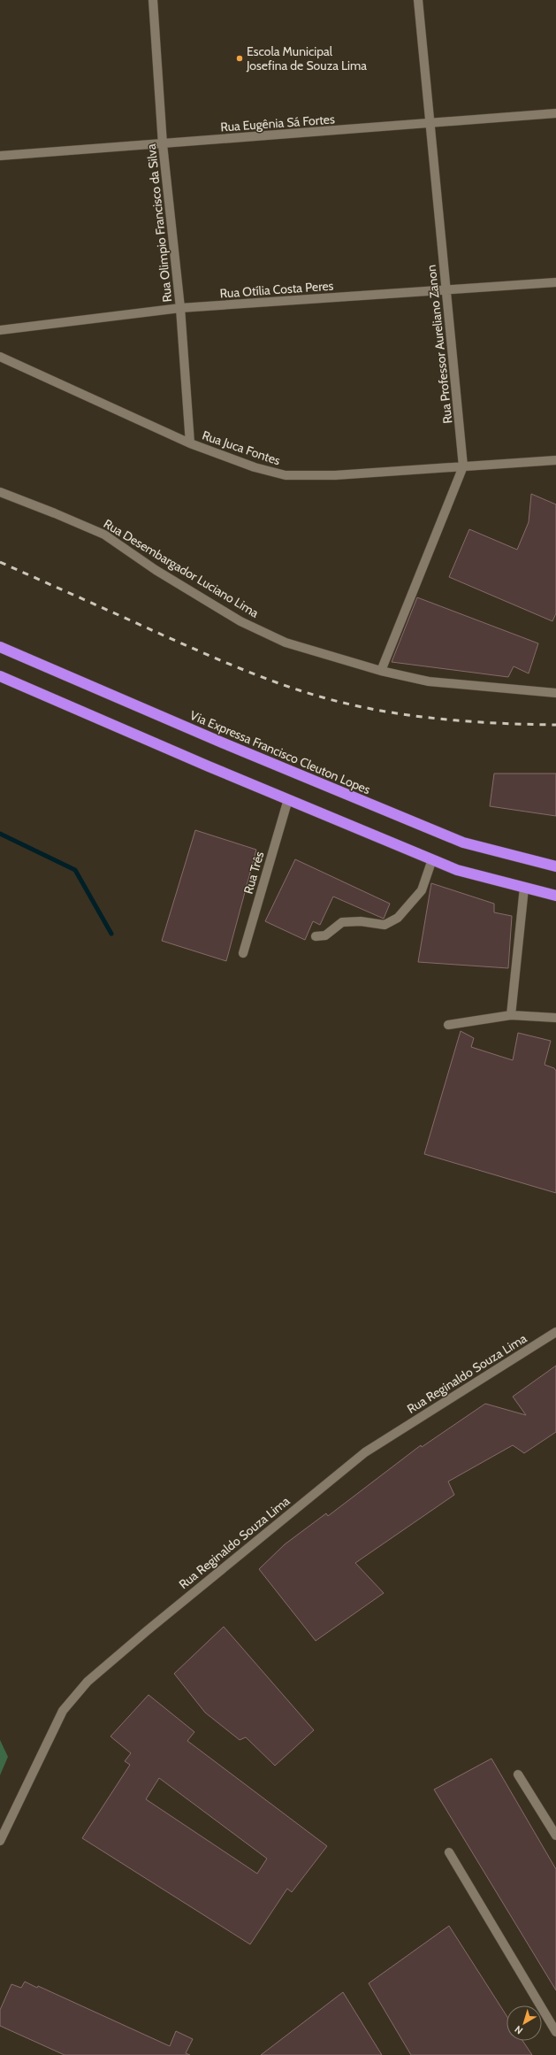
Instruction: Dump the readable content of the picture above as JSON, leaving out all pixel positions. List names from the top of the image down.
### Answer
{
  "streets": {
    "highway": ["Via Expressa Francisco Cleuton Lopes"],
    "street": [
      "Rua Eugênia Sá Fortes",
      "Rua Olimpio Francisco da Silva",
      "Rua Otília Costa Peres",
      "Rua Professor Aureliano Zanon",
      "Rua Juca Fontes",
      "Rua Desembargador Luciano Lima",
      "Rua Três",
      "Rua Reginaldo Souza Lima"
    ]
  },
  "crossings": [
    ["Rua Eugênia Sá Fortes", "Rua Olimpio Francisco da Silva"],
    ["Rua Eugênia Sá Fortes", "Rua Professor Aureliano Zanon"],
    ["Rua Olimpio Francisco da Silva", "Rua Otília Costa Peres"],
    ["Rua Olimpio Francisco da Silva", "Rua Juca Fontes"],
    ["Rua Otília Costa Peres", "Rua Professor Aureliano Zanon"],
    ["Rua Professor Aureliano Zanon", "Rua Juca Fontes"],
    ["Rua Professor Aureliano Zanon", "Rua Desembargador Luciano Lima"]
  ],
  "places": ["Escola Municipal Josefina de Souza Lima"],
  "north": "bottom left"
}
